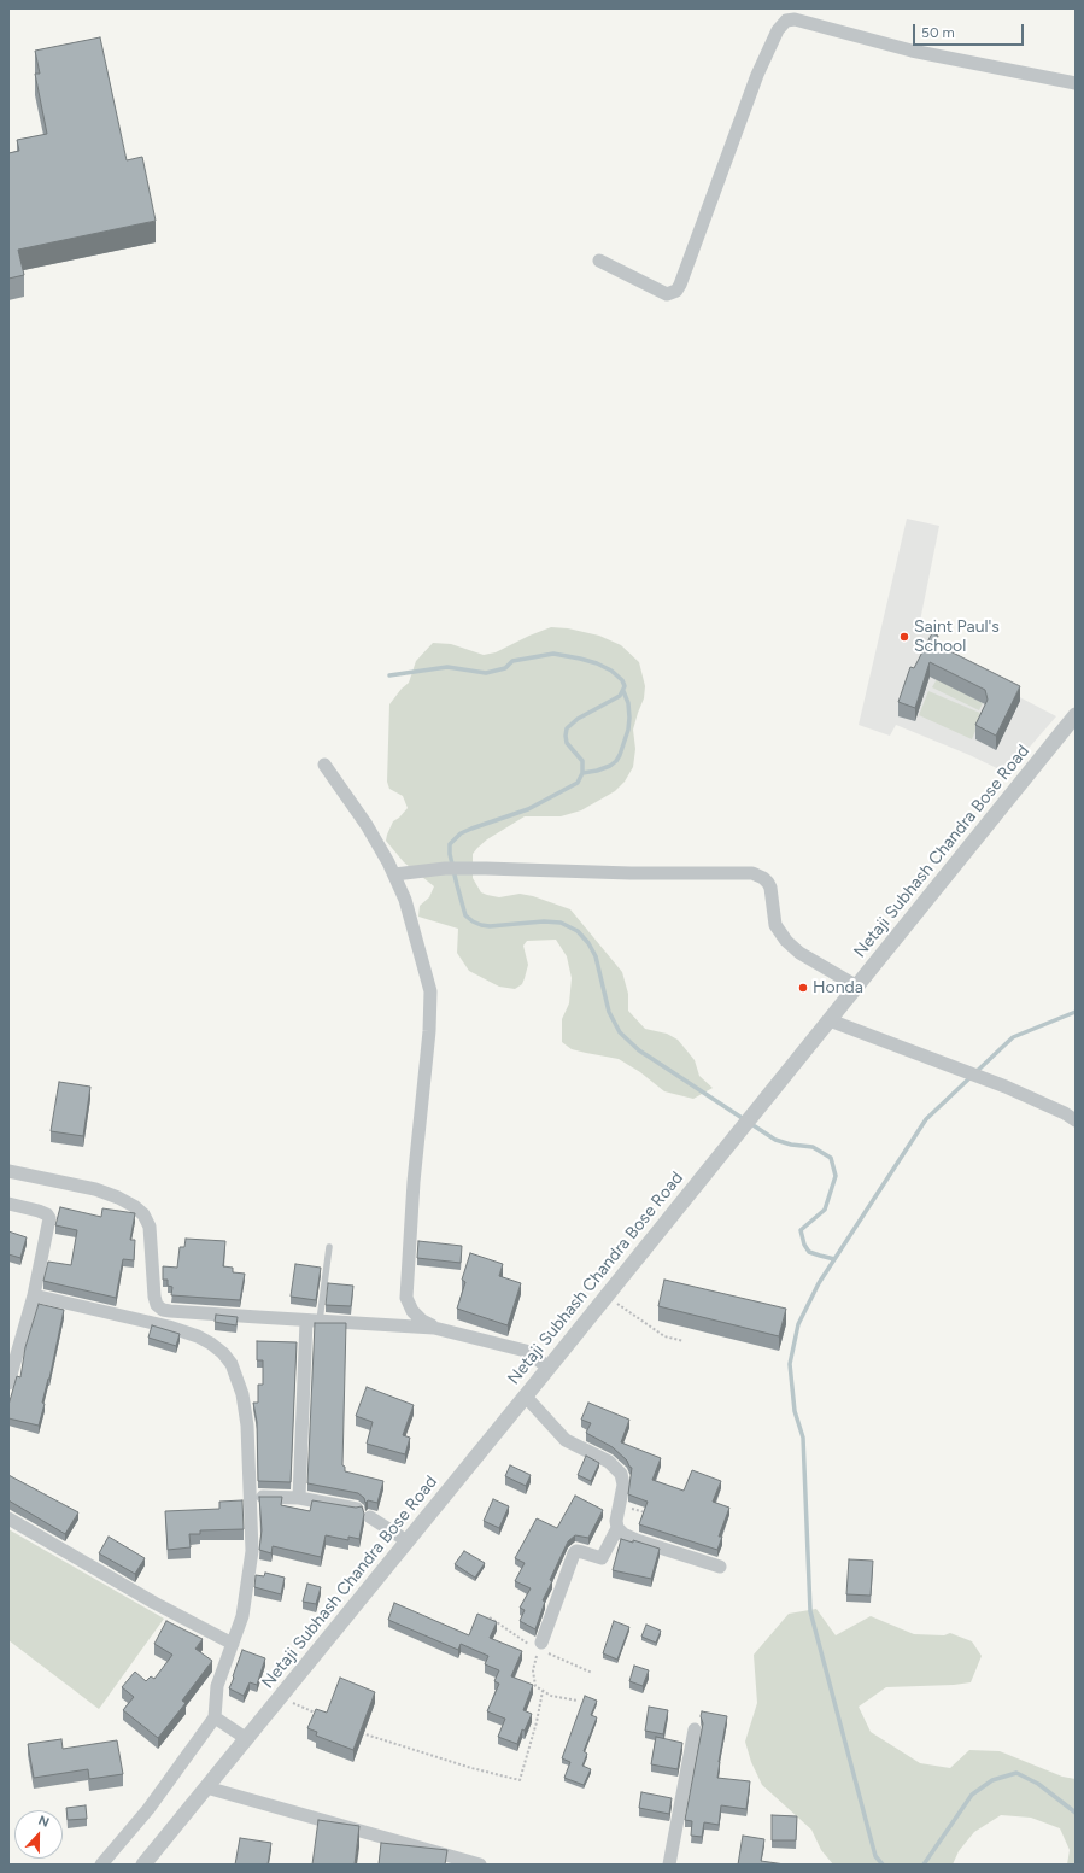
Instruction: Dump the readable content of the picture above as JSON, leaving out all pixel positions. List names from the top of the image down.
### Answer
{
  "streets": {
    "street": ["Netaji Subhash Chandra Bose Road"]
  },
  "places": ["Saint Paul's School", "Honda"],
  "scale_bar": "50 m",
  "north": "top"
}
